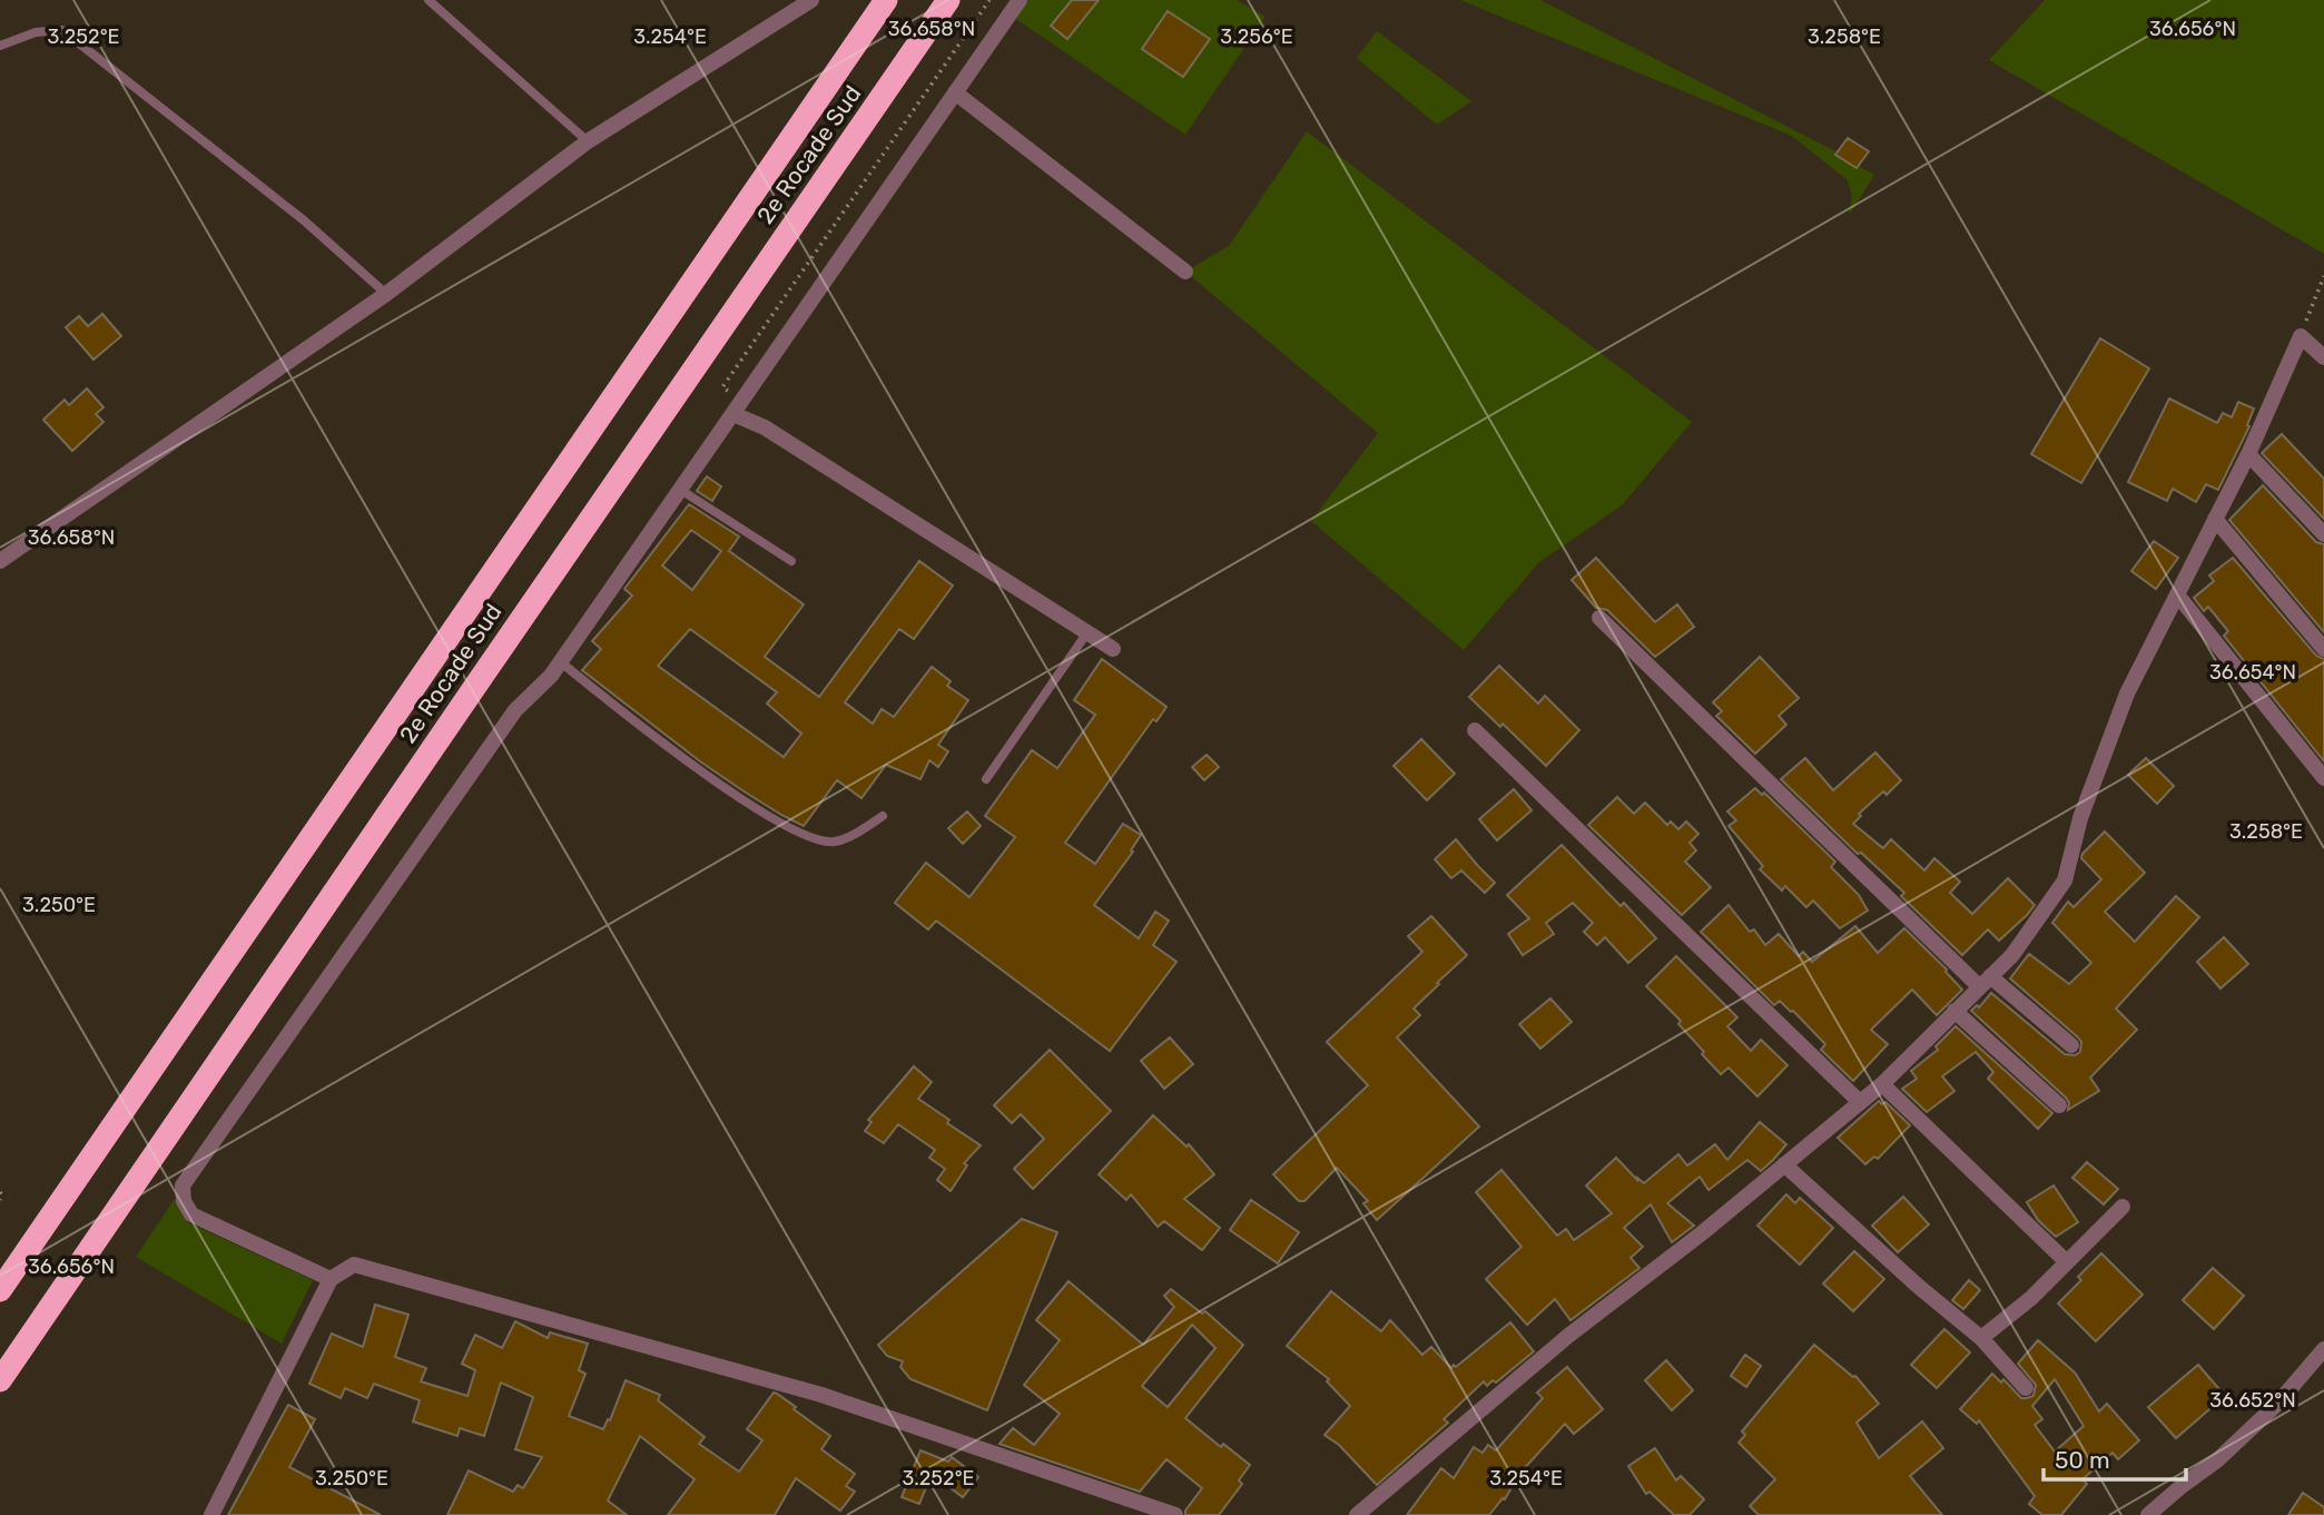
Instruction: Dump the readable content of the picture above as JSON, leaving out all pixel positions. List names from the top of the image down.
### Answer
{
  "streets": {
    "highway": ["2e Rocade Sud"]
  },
  "scale_bar": "50 m",
  "coordinates": [
    "36.658°N",
    "36.656°N",
    "3.258°E",
    "3.252°E",
    "3.254°E",
    "3.256°E",
    "36.654°N",
    "3.250°E",
    "36.652°N"
  ]
}
